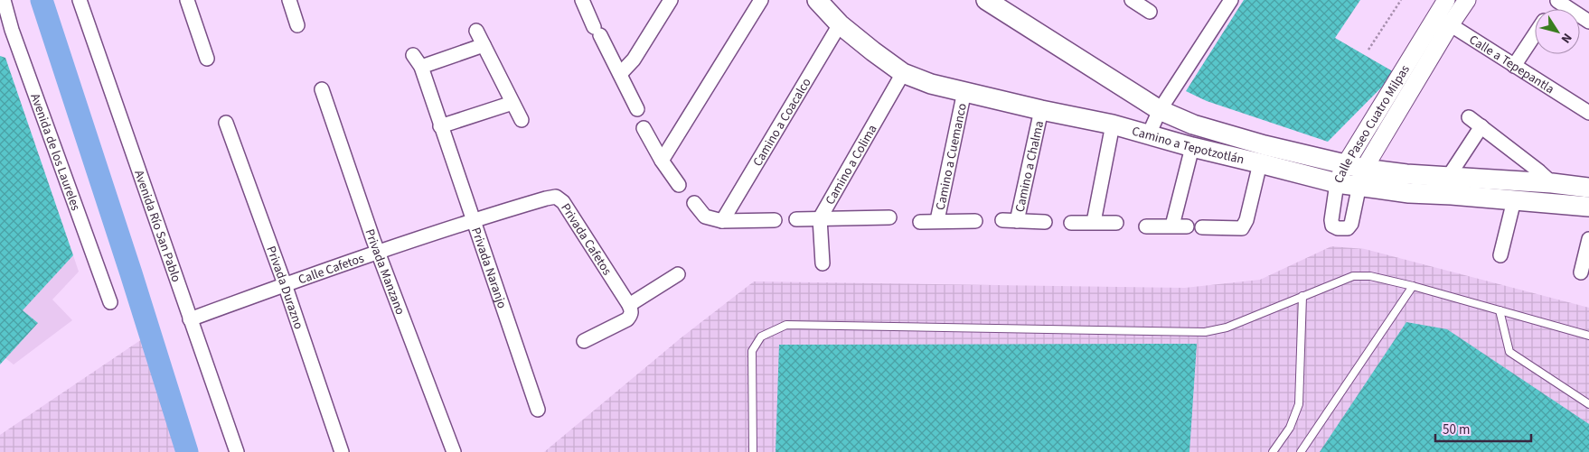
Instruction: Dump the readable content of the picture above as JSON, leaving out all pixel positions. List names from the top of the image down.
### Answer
{
  "streets": {
    "main road": ["Camino a Tepotzotlán"],
    "street": [
      "Calle a Tepepantla",
      "Camino a Coacalco",
      "Calle Paseo Cuatro Milpas",
      "Avenida de los Laureles",
      "Camino a Cuemanco",
      "Camino a Colima",
      "Camino a Chalma",
      "Avenida Río San Pablo",
      "Privada Cafetos",
      "Calle Cafetos",
      "Privada Naranjo",
      "Privada Manzano",
      "Privada Durazno"
    ]
  },
  "crossings": [
    ["Calle a Tepepantla", "Calle Paseo Cuatro Milpas"],
    ["Camino a Coacalco", "Camino a Tepotzotlán"],
    ["Calle Paseo Cuatro Milpas", "Camino a Tepotzotlán"],
    ["Camino a Tepotzotlán", "Camino a Cuemanco"],
    ["Camino a Tepotzotlán", "Camino a Colima"],
    ["Camino a Tepotzotlán", "Camino a Chalma"],
    ["Avenida Río San Pablo", "Calle Cafetos"],
    ["Privada Cafetos", "Calle Cafetos"],
    ["Privada Cafetos", "Privada Naranjo"],
    ["Calle Cafetos", "Privada Naranjo"],
    ["Calle Cafetos", "Privada Manzano"],
    ["Calle Cafetos", "Privada Durazno"]
  ],
  "scale_bar": "50 m",
  "north": "bottom right"
}
